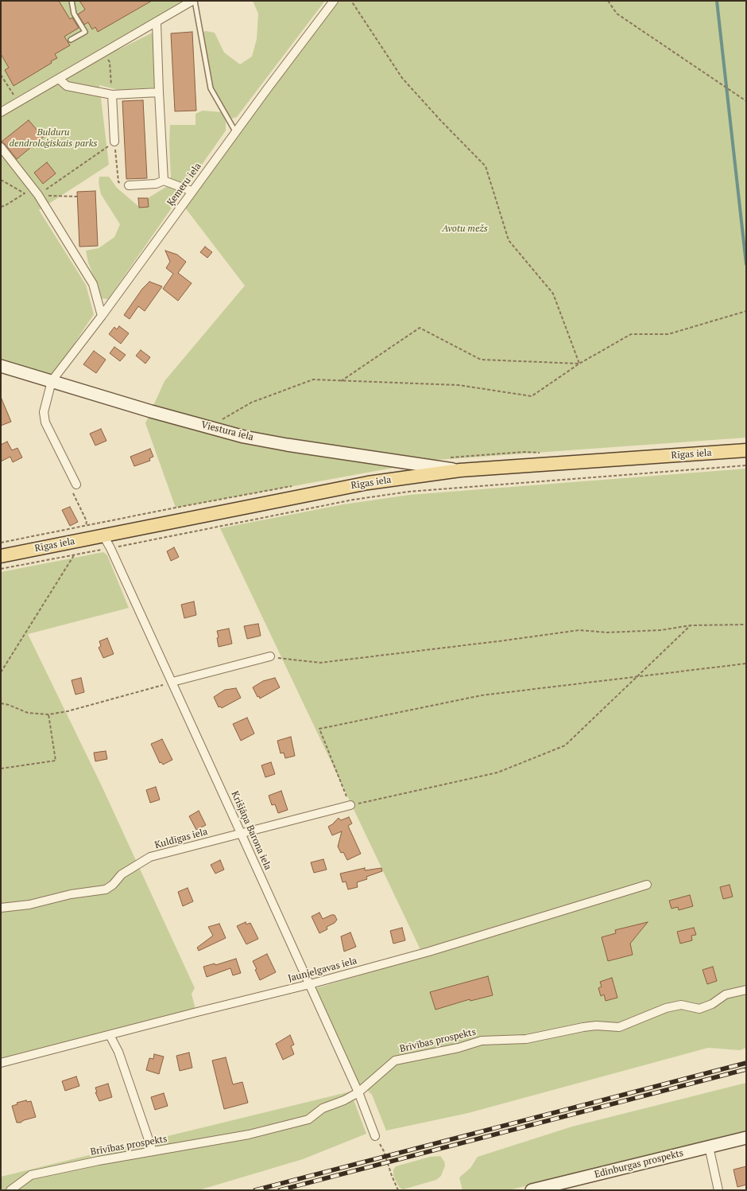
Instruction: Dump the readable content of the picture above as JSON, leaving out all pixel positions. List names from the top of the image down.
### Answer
{
  "streets": {
    "main road": ["Rīgas iela"],
    "street": [
      "Ķemeru iela",
      "Viestura iela",
      "Krišjāņa Barona iela",
      "Kuldīgas iela",
      "Jaunjelgavas iela",
      "Brīvības prospekts",
      "Edinburgas prospekts"
    ]
  },
  "crossings": [
    ["Ķemeru iela", "Viestura iela"],
    ["Viestura iela", "Rīgas iela"],
    ["Rīgas iela", "Krišjāņa Barona iela"],
    ["Krišjāņa Barona iela", "Kuldīgas iela"],
    ["Krišjāņa Barona iela", "Jaunjelgavas iela"],
    ["Krišjāņa Barona iela", "Brīvības prospekts"]
  ],
  "parks": ["Bulduru dendroloģiskais parks", "Avotu mežs"]
}
